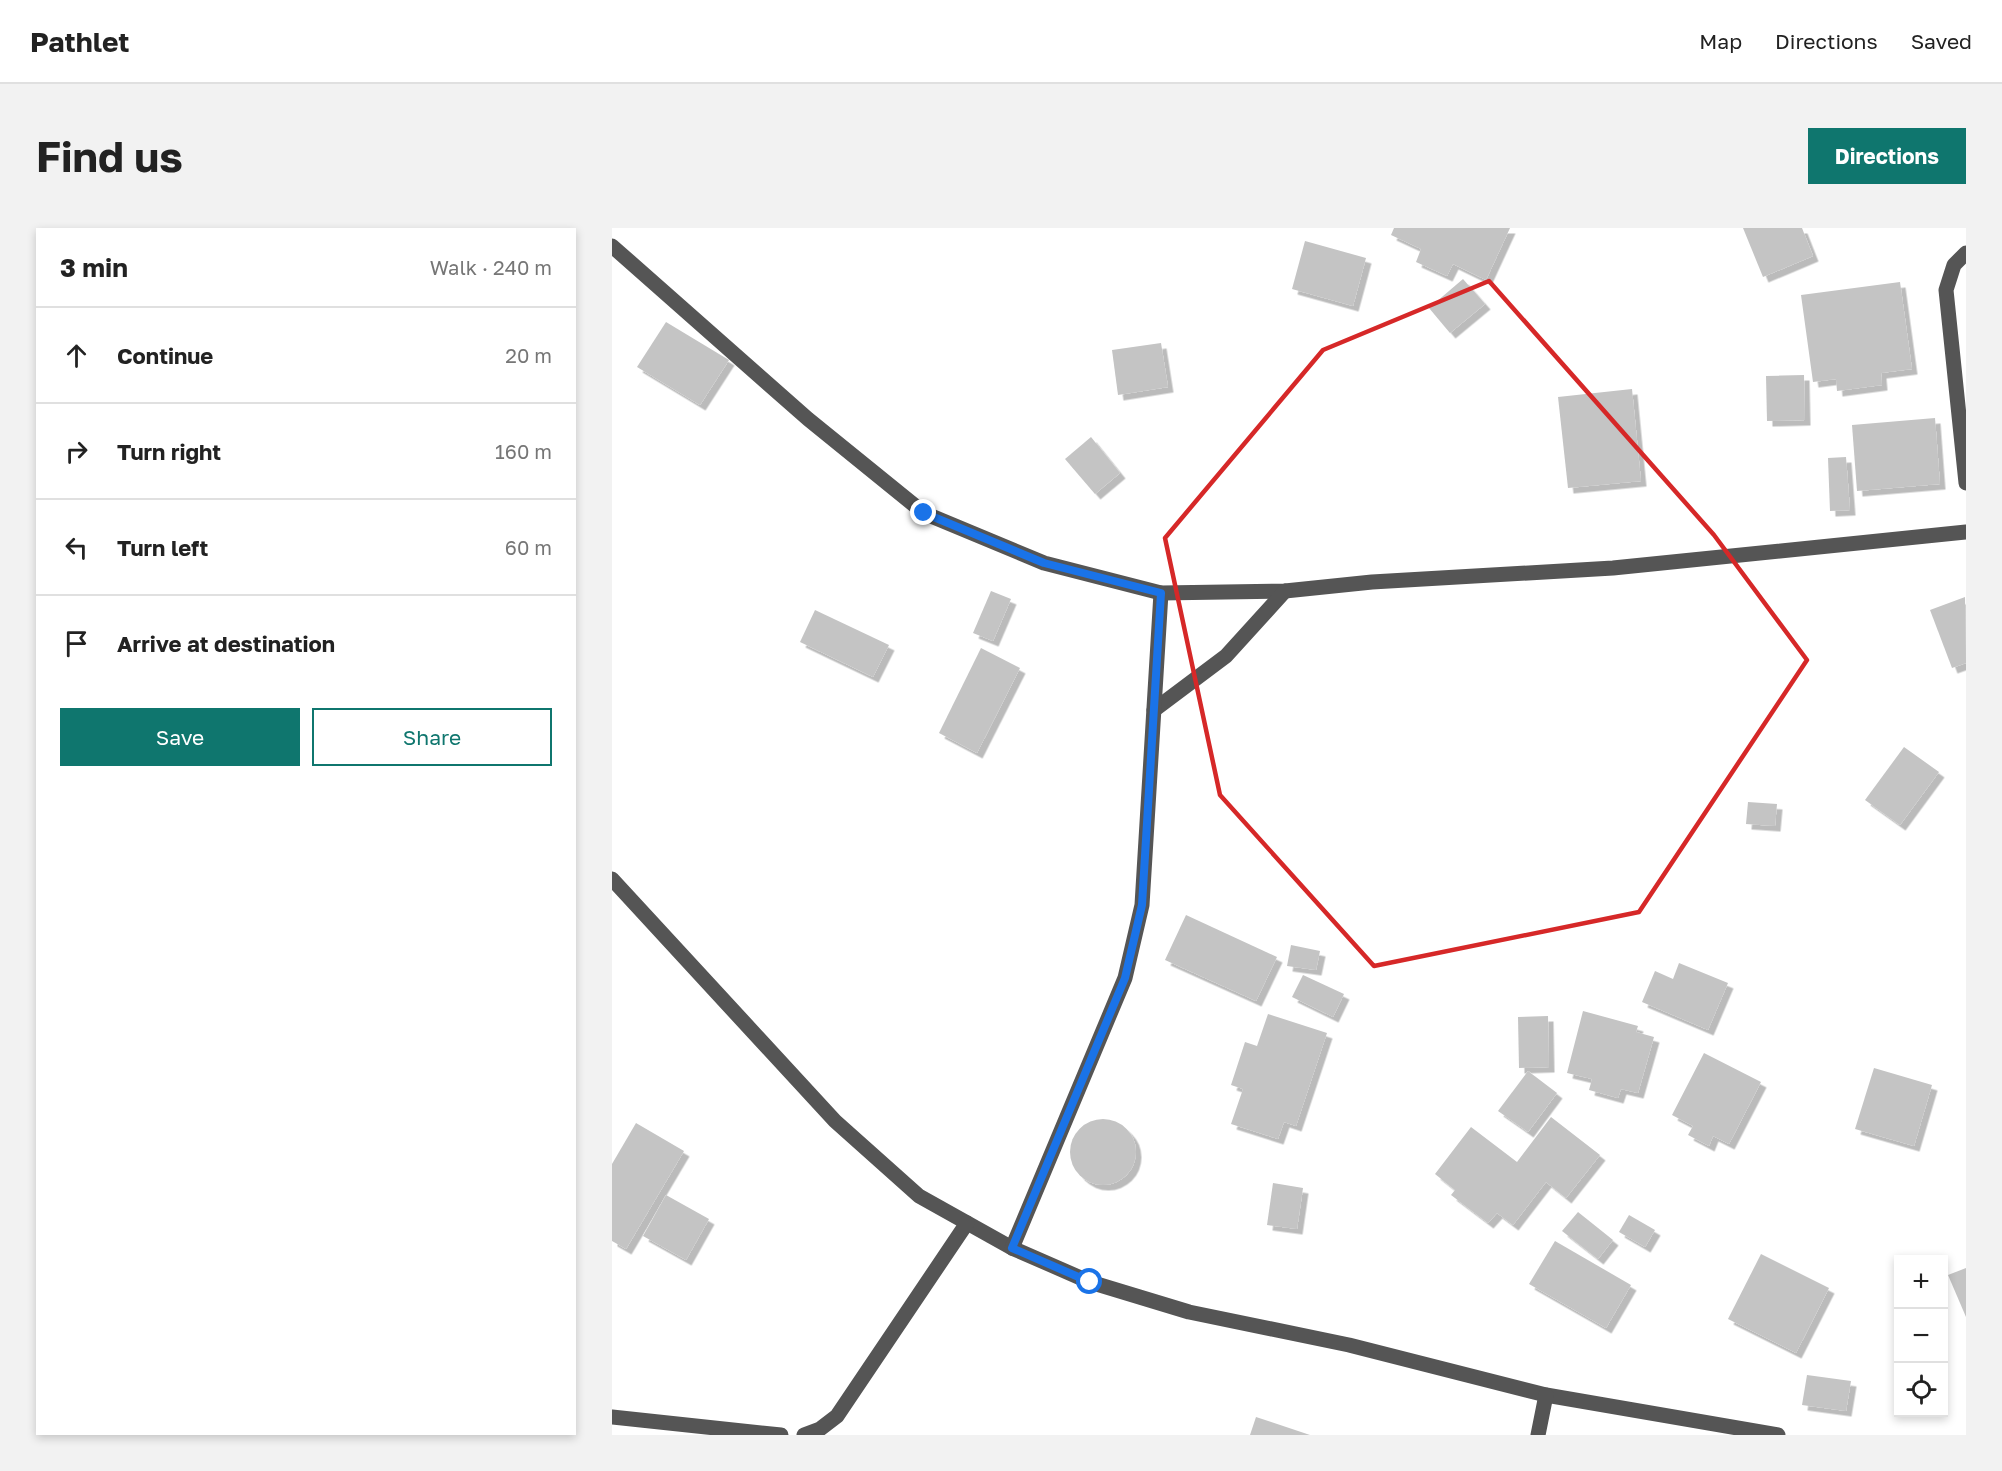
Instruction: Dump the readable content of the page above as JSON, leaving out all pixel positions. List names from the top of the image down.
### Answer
{
  "page": {
    "header": "Pathlet",
    "nav": ["Map", "Directions", "Saved"],
    "buttons": [
      "Directions",
      ["Save", "Share"]
    ],
    "title": "Find us",
    "heading": ["3 min", "Walk · 240 m"],
    "list": [
      ["Continue", "20 m"],
      ["Turn right", "160 m"],
      ["Turn left", "60 m"],
      "Arrive at destination"
    ],
    "map_buttons": ["+", "−"]
  }
}
